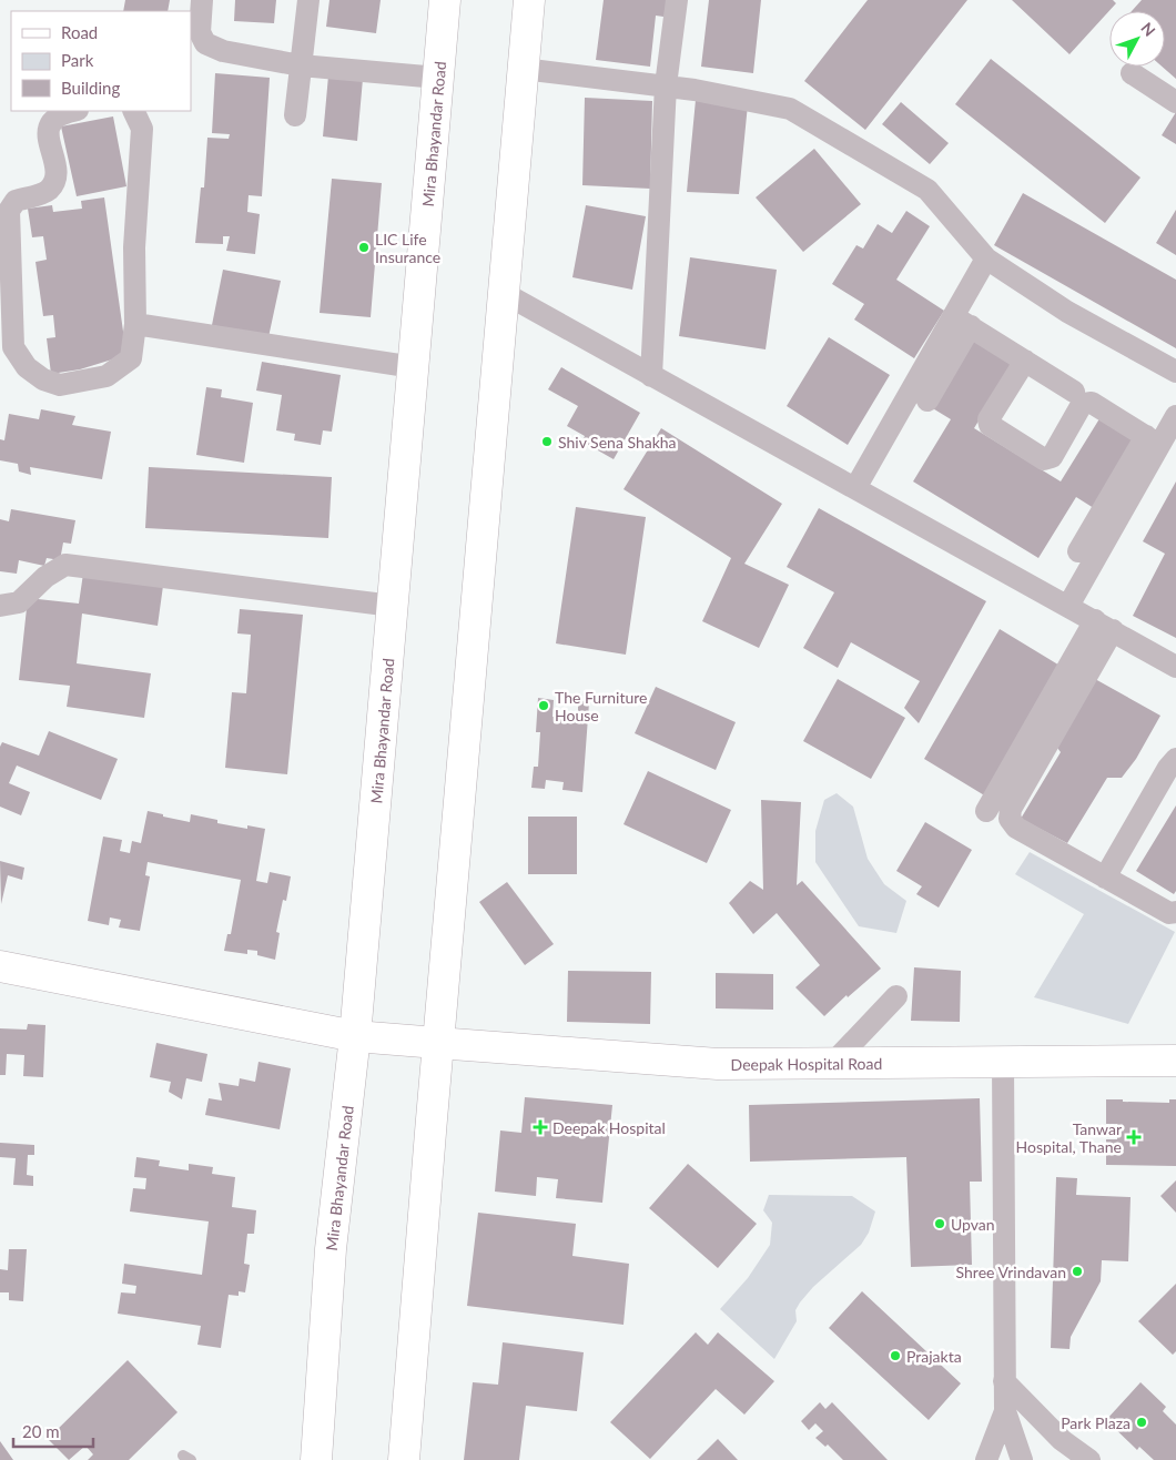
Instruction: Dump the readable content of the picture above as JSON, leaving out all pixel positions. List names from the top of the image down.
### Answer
{
  "streets": {
    "main road": ["Mira Bhayandar Road", "Deepak Hospital Road"]
  },
  "crossings": [
    ["Mira Bhayandar Road", "Deepak Hospital Road"]
  ],
  "places": {
    "other": [
      "LIC Life Insurance",
      "Shiv Sena Shakha",
      "The Furniture House",
      "Upvan",
      "Shree Vrindavan",
      "Prajakta",
      "Park Plaza"
    ],
    "health": ["Deepak Hospital", "Tanwar Hospital, Thane"]
  },
  "legend": ["Road", "Park", "Building"],
  "scale_bar": "20 m",
  "north": "top right"
}
